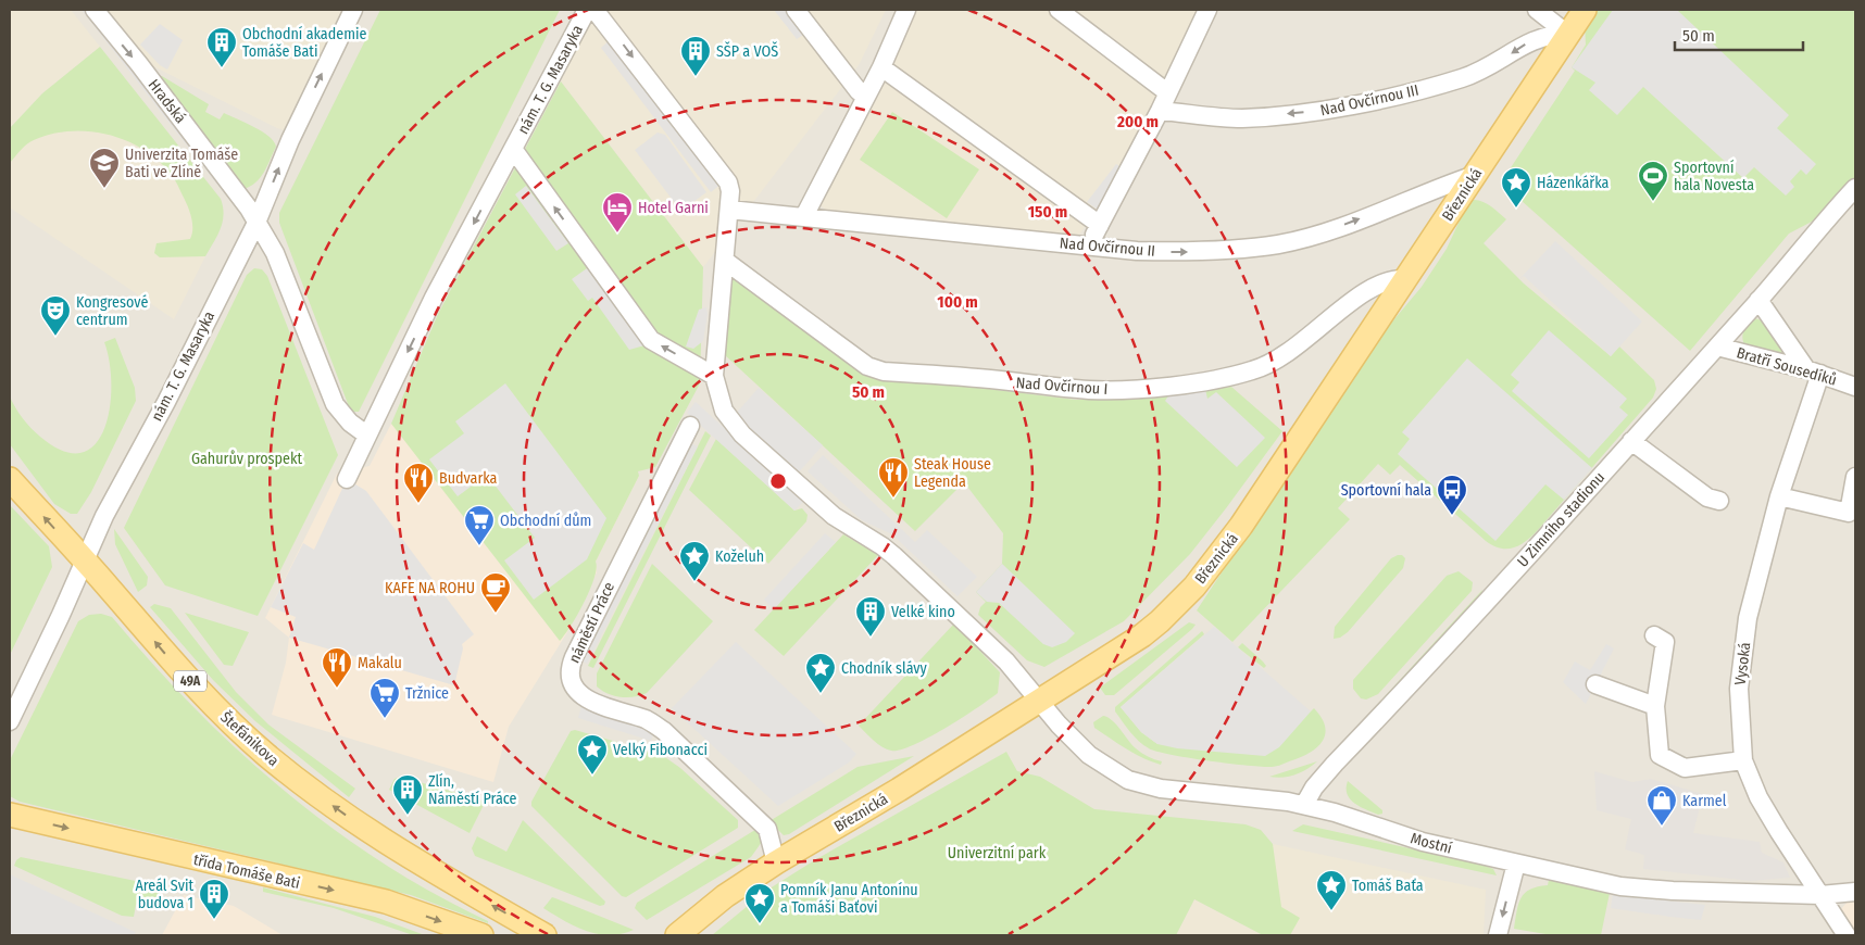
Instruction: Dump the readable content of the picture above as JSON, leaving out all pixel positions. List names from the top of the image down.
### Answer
{
  "streets": {
    "main road": [
      "Březnická",
      "49A",
      "Štefánikova",
      "třída Tomáše Bati"
    ],
    "street": [
      "nám. T. G. Masaryka",
      "Nad Ovčírnou III",
      "Hradská",
      "Nad Ovčírnou II",
      "Bratří Sousedíků",
      "Nad Ovčírnou I",
      "U Zimního stadionu",
      "náměstí Práce",
      "Vysoká",
      "Mostní"
    ]
  },
  "crossings": [
    ["nám. T. G. Masaryka", "Hradská"],
    ["nám. T. G. Masaryka", "Štefánikova"],
    ["Nad Ovčírnou III", "Březnická"],
    ["Březnická", "Nad Ovčírnou II"],
    ["Březnická", "Nad Ovčírnou I"],
    ["Březnická", "náměstí Práce"],
    ["Březnická", "Mostní"],
    ["Bratří Sousedíků", "U Zimního stadionu"],
    ["Bratří Sousedíků", "Vysoká"],
    ["U Zimního stadionu", "Mostní"],
    ["Vysoká", "Mostní"]
  ],
  "one_way": [
    "Nad Ovčírnou III",
    "Hradská",
    "Nad Ovčírnou II",
    "Štefánikova",
    "třída Tomáše Bati"
  ],
  "parks": ["Gahurův prospekt", "Univerzitní park"],
  "places": {
    "building": [
      "Obchodní akademie Tomáše Bati",
      "SŠP a VOŠ",
      "Velké kino",
      "Zlín, Náměstí Práce",
      "Areál Svit budova 1"
    ],
    "school or university": ["Univerzita Tomáše Bati ve Zlíně"],
    "sports": ["Sportovní hala Novesta"],
    "place": [
      "Házenkářka",
      "Koželuh",
      "Chodník slávy",
      "Velký Fibonacci",
      "Tomáš Baťa",
      "Pomník Janu Antonínu a Tomáši Baťovi"
    ],
    "hotel": ["Hotel Garni"],
    "theatre": ["Kongresové centrum"],
    "restaurant": ["Steak House Legenda", "Budvarka", "Makalu"],
    "bus stop": ["Sportovní hala"],
    "supermarket": ["Obchodní dům", "Tržnice"],
    "cafe": ["KAFE NA ROHU"],
    "shop": ["Karmel"]
  },
  "scale_bar": "50 m",
  "rings": [
    "200 m",
    "150 m",
    "100 m",
    "50 m"
  ]
}
